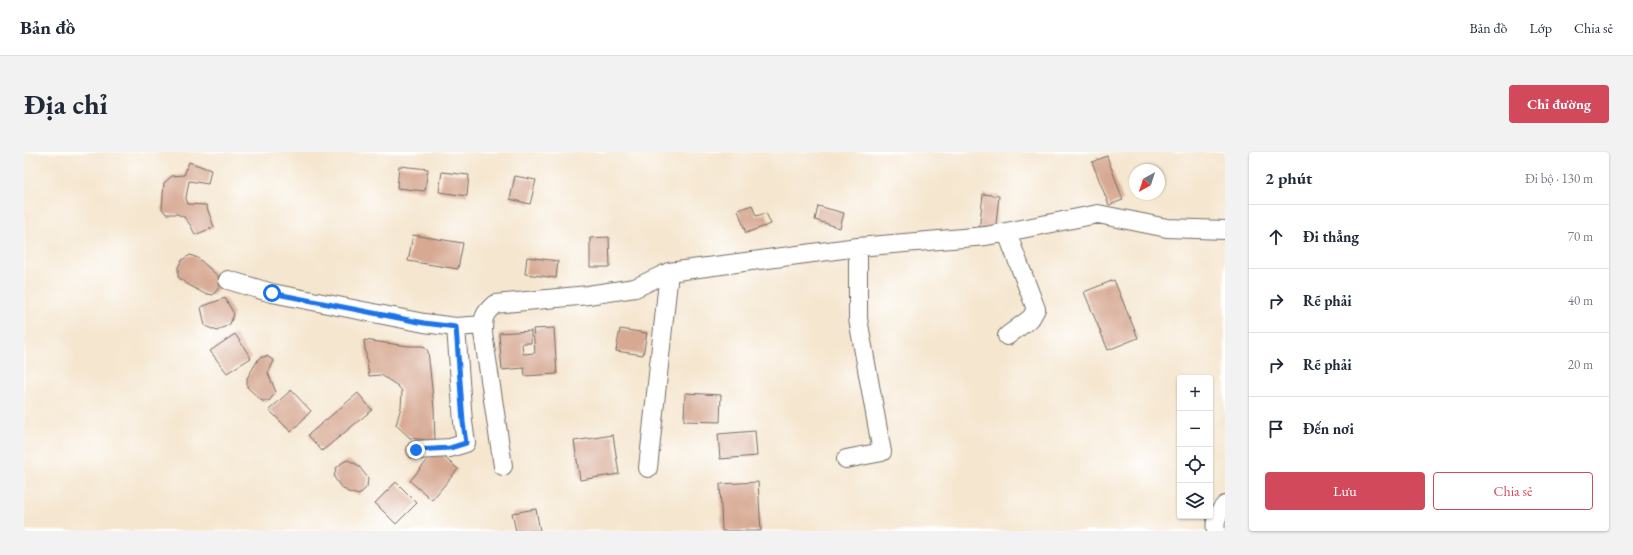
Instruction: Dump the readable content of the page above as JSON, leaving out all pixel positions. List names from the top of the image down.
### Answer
{
  "north": "bottom left",
  "page": {
    "header": "Bản đồ",
    "nav": ["Bản đồ", "Lớp", "Chia sẻ"],
    "buttons": [
      "Chỉ đường",
      ["Lưu", "Chia sẻ"]
    ],
    "title": "Địa chỉ",
    "heading": ["2 phút", "Đi bộ · 130 m"],
    "list": [
      ["Đi thẳng", "70 m"],
      ["Rẽ phải", "40 m"],
      ["Rẽ phải", "20 m"],
      "Đến nơi"
    ],
    "map_buttons": ["+", "−"]
  }
}
